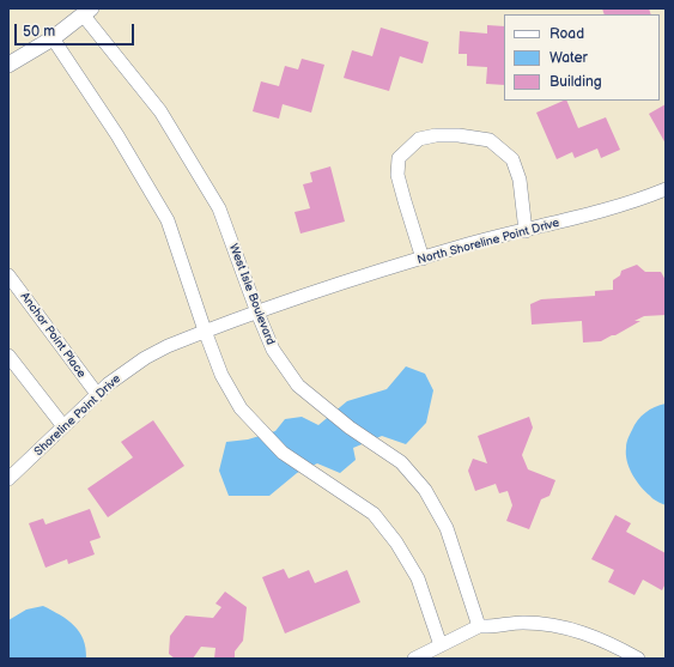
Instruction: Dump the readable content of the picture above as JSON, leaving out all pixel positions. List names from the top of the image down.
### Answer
{
  "streets": {
    "street": [
      "North Shoreline Point Drive",
      "West Isle Boulevard",
      "Anchor Point Place",
      "Shoreline Point Drive"
    ]
  },
  "crossings": [
    ["North Shoreline Point Drive", "West Isle Boulevard"],
    ["North Shoreline Point Drive", "Shoreline Point Drive"],
    ["West Isle Boulevard", "Shoreline Point Drive"],
    ["Anchor Point Place", "Shoreline Point Drive"]
  ],
  "legend": ["Road", "Water", "Building"],
  "scale_bar": "50 m"
}
